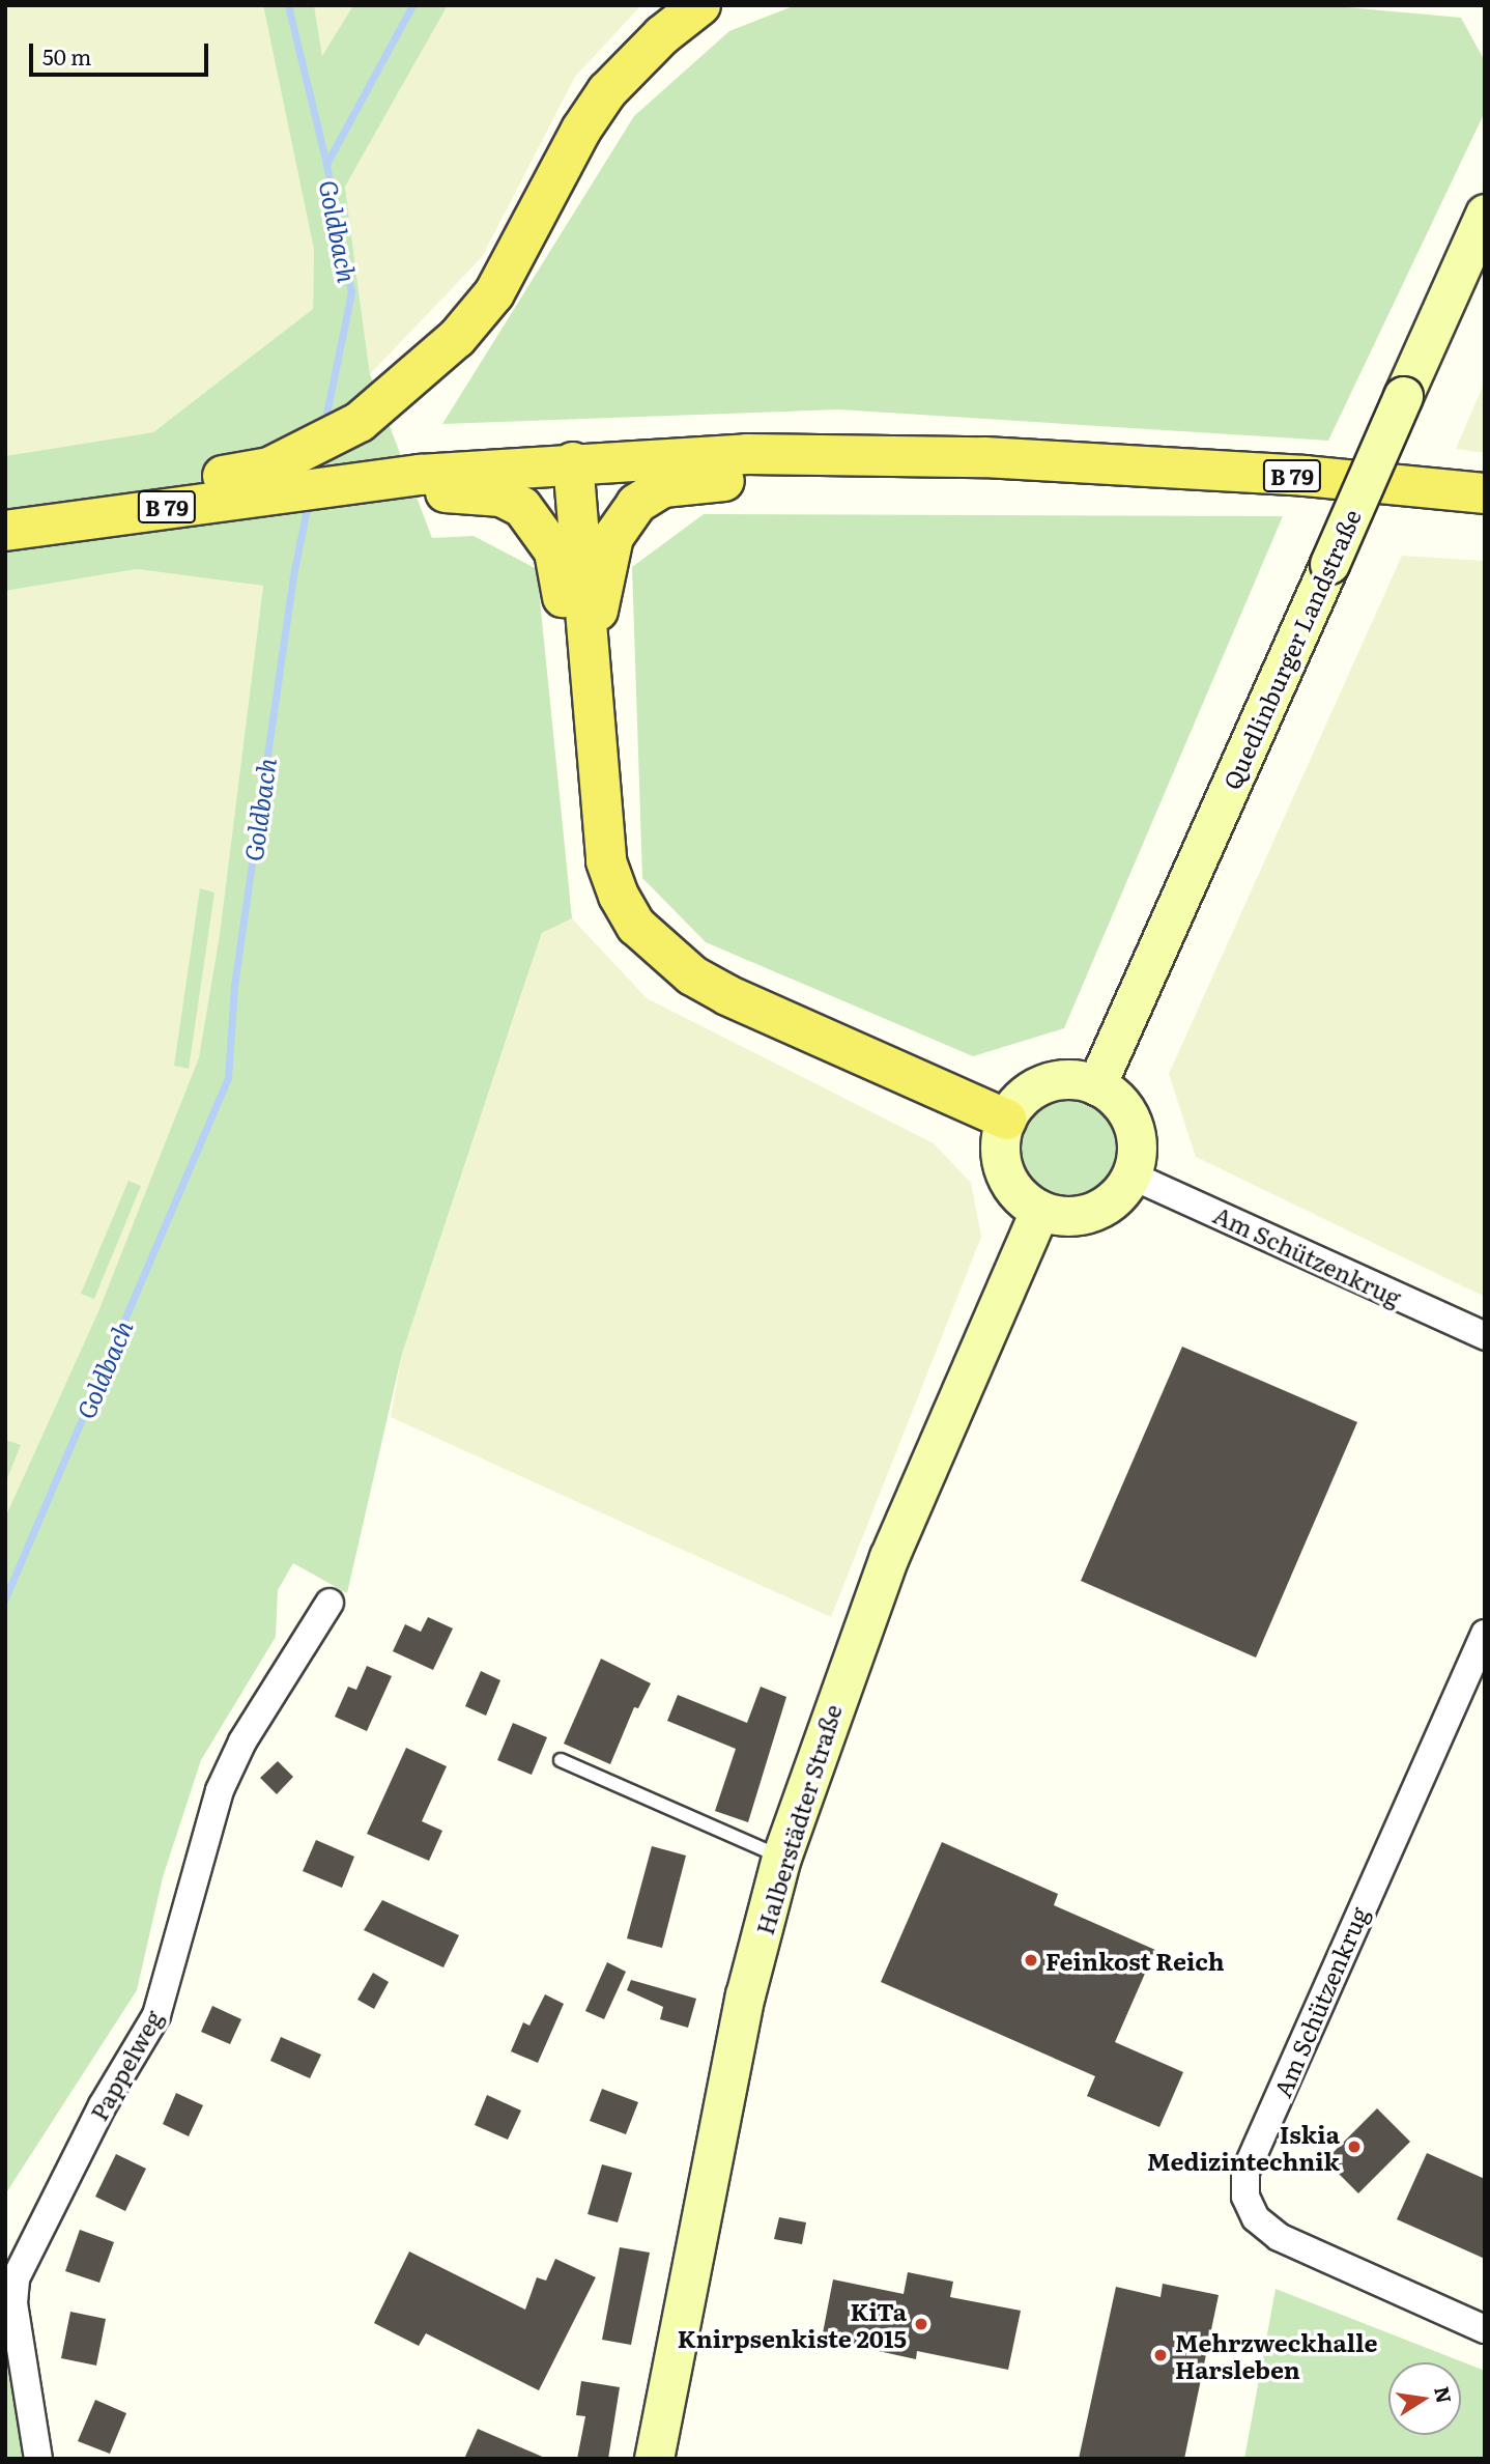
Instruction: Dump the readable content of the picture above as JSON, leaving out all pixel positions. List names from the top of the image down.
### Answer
{
  "streets": {
    "main road": ["B 79", "Quedlinburger Landstraße", "Halberstädter Straße"],
    "street": ["Am Schützenkrug", "Pappelweg"]
  },
  "crossings": [
    ["Quedlinburger Landstraße", "Am Schützenkrug"],
    ["Quedlinburger Landstraße", "Halberstädter Straße"],
    ["Am Schützenkrug", "Halberstädter Straße"]
  ],
  "water": ["Goldbach"],
  "places": [
    "Feinkost Reich",
    "Iskia Medizintechnik",
    "KiTa Knirpsenkiste 2015",
    "Mehrzweckhalle Harsleben"
  ],
  "scale_bar": "50 m",
  "north": "right"
}
